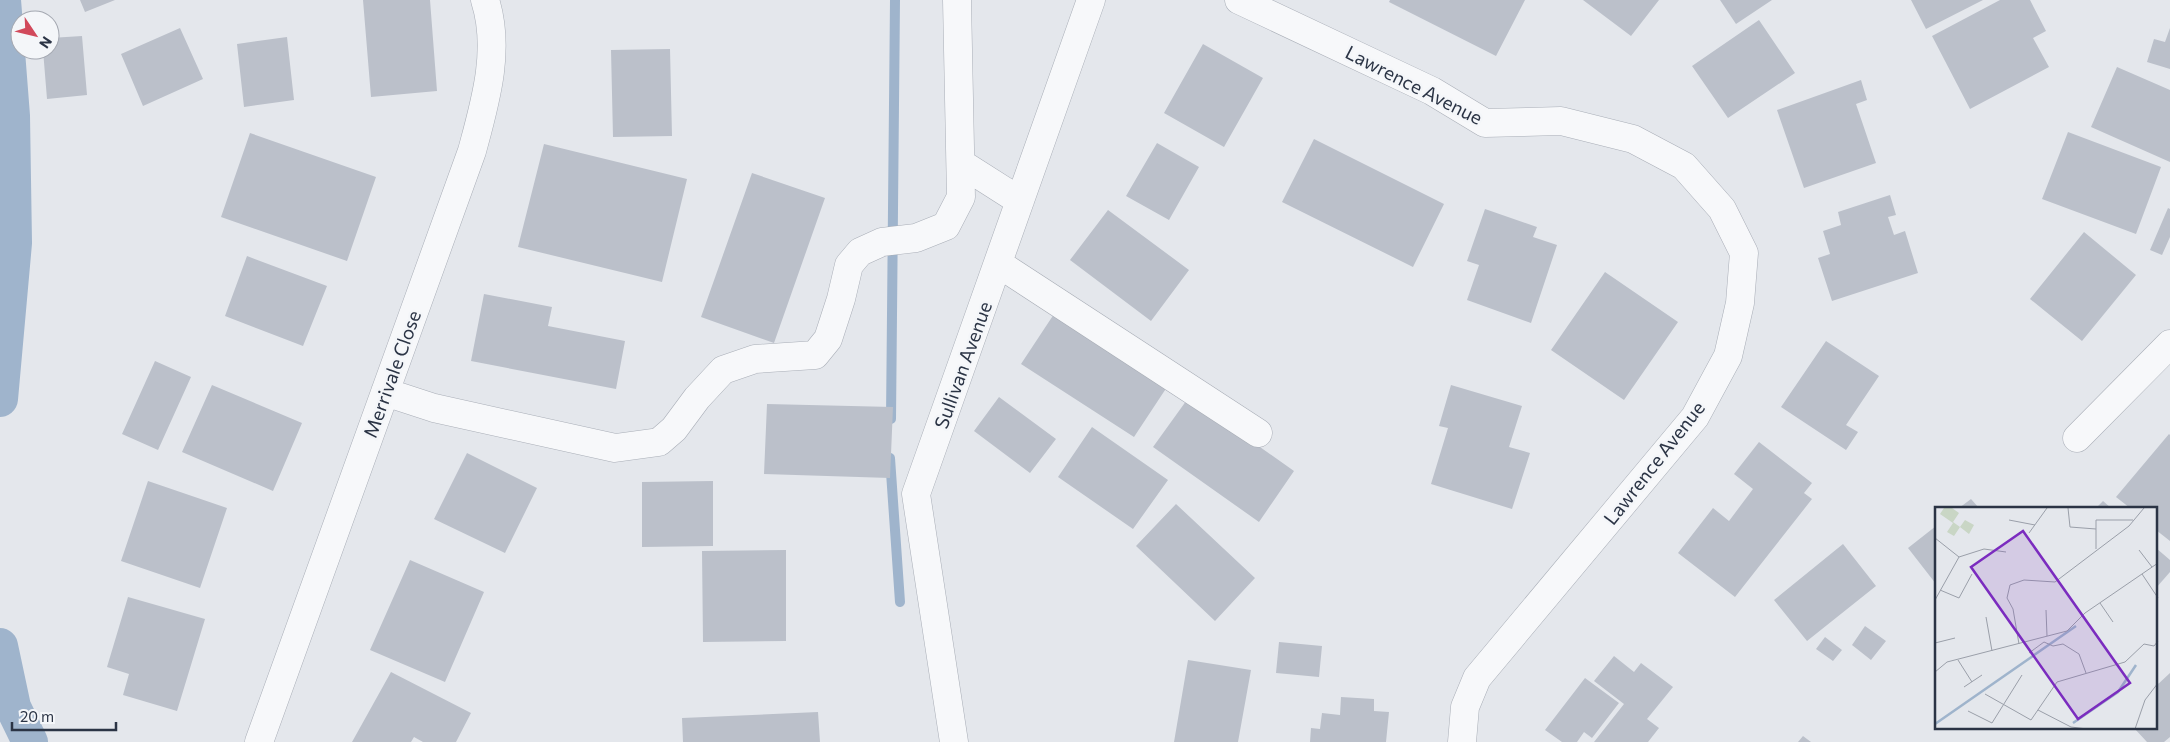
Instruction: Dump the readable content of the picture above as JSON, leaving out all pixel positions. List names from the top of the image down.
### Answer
{
  "streets": {
    "street": ["Lawrence Avenue", "Sullivan Avenue", "Merrivale Close"]
  },
  "scale_bar": "20 m",
  "north": "bottom right"
}
